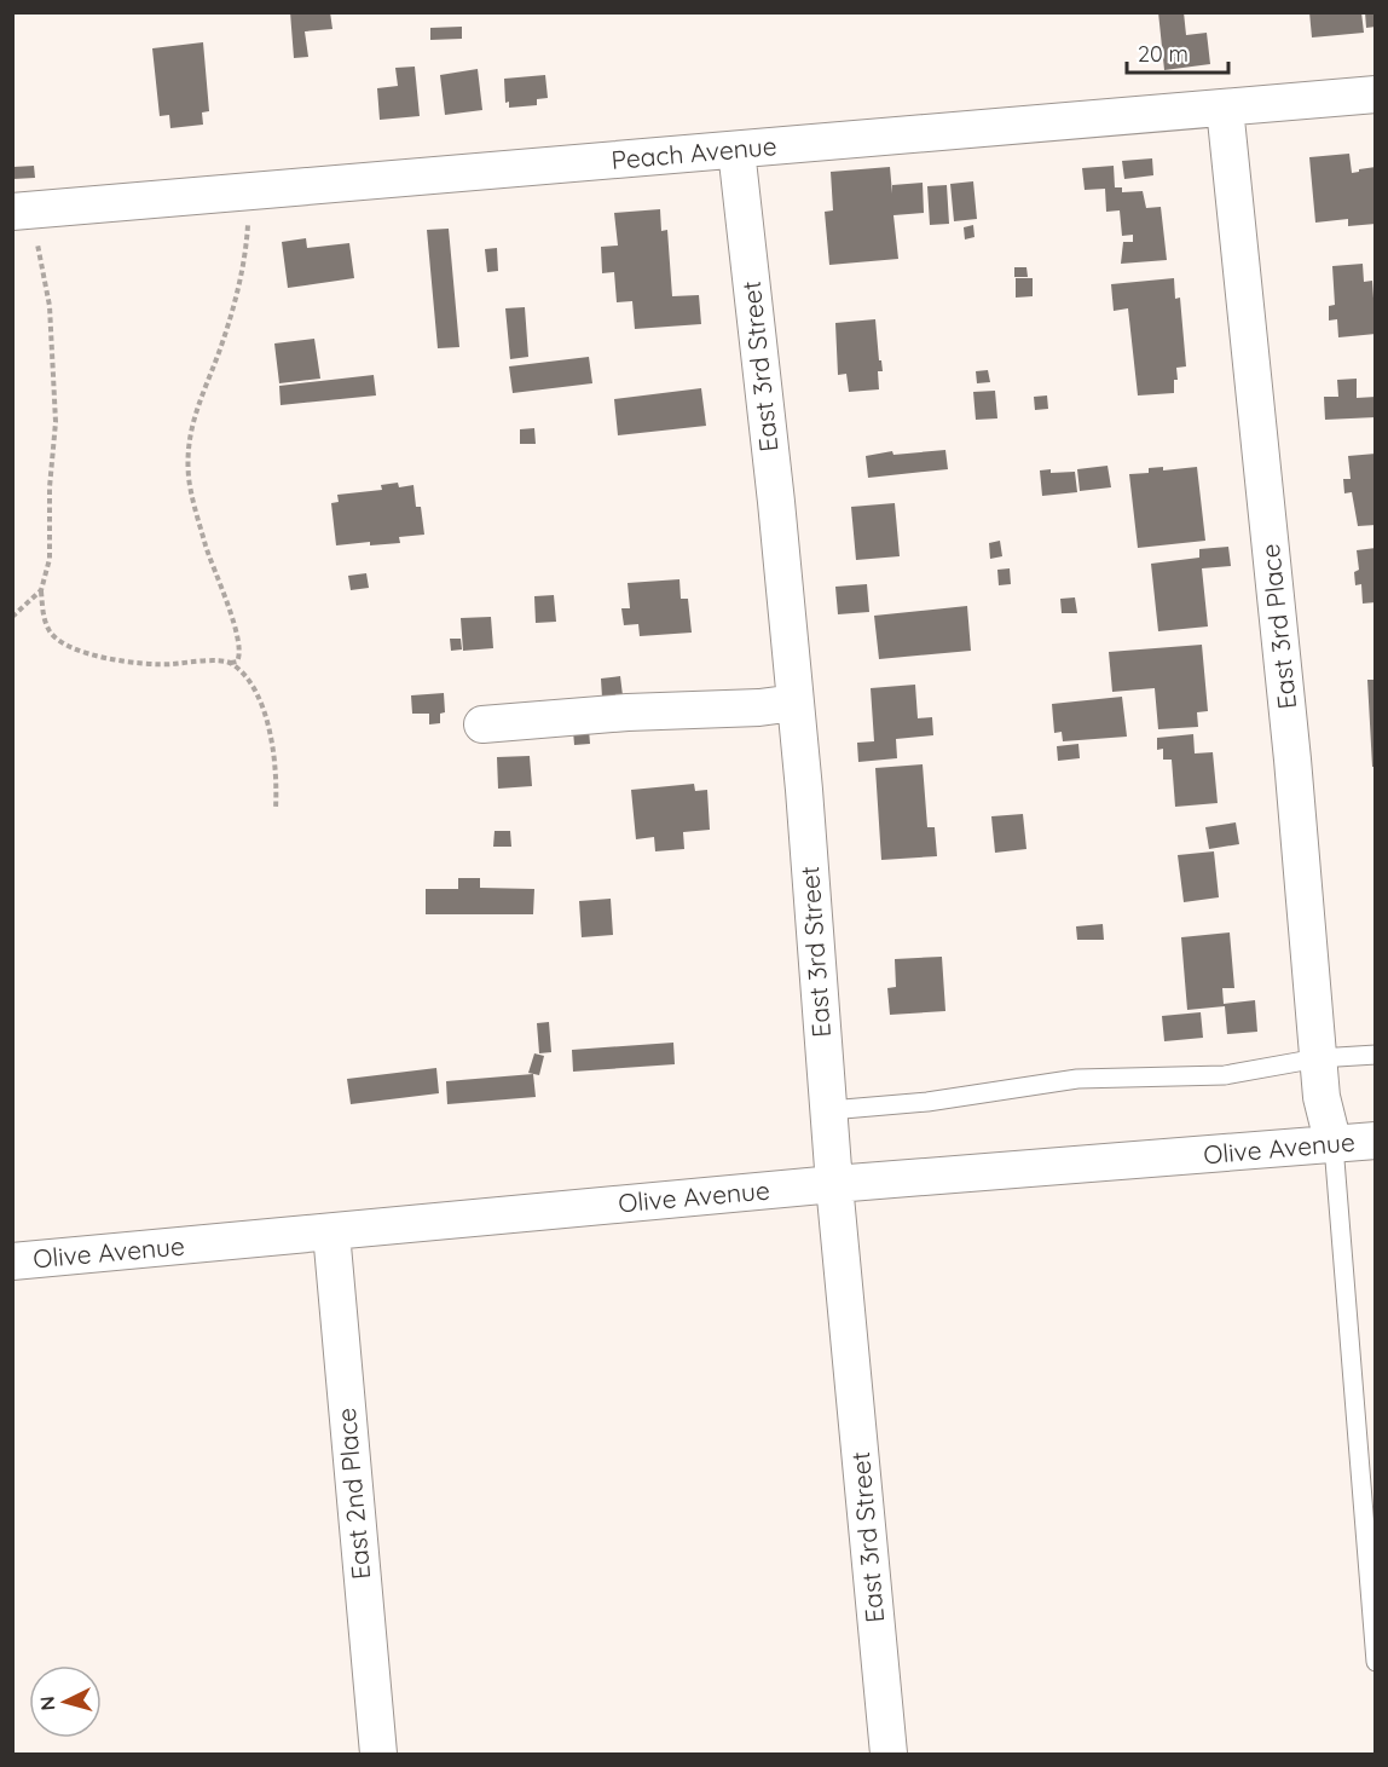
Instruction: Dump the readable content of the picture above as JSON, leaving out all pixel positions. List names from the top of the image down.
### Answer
{
  "streets": {
    "street": [
      "Peach Avenue",
      "East 3rd Street",
      "East 3rd Place",
      "Olive Avenue",
      "East 2nd Place"
    ]
  },
  "crossings": [
    ["Peach Avenue", "East 3rd Street"],
    ["Peach Avenue", "East 3rd Place"],
    ["East 3rd Street", "Olive Avenue"],
    ["East 3rd Place", "Olive Avenue"],
    ["Olive Avenue", "East 2nd Place"]
  ],
  "scale_bar": "20 m",
  "north": "left"
}
